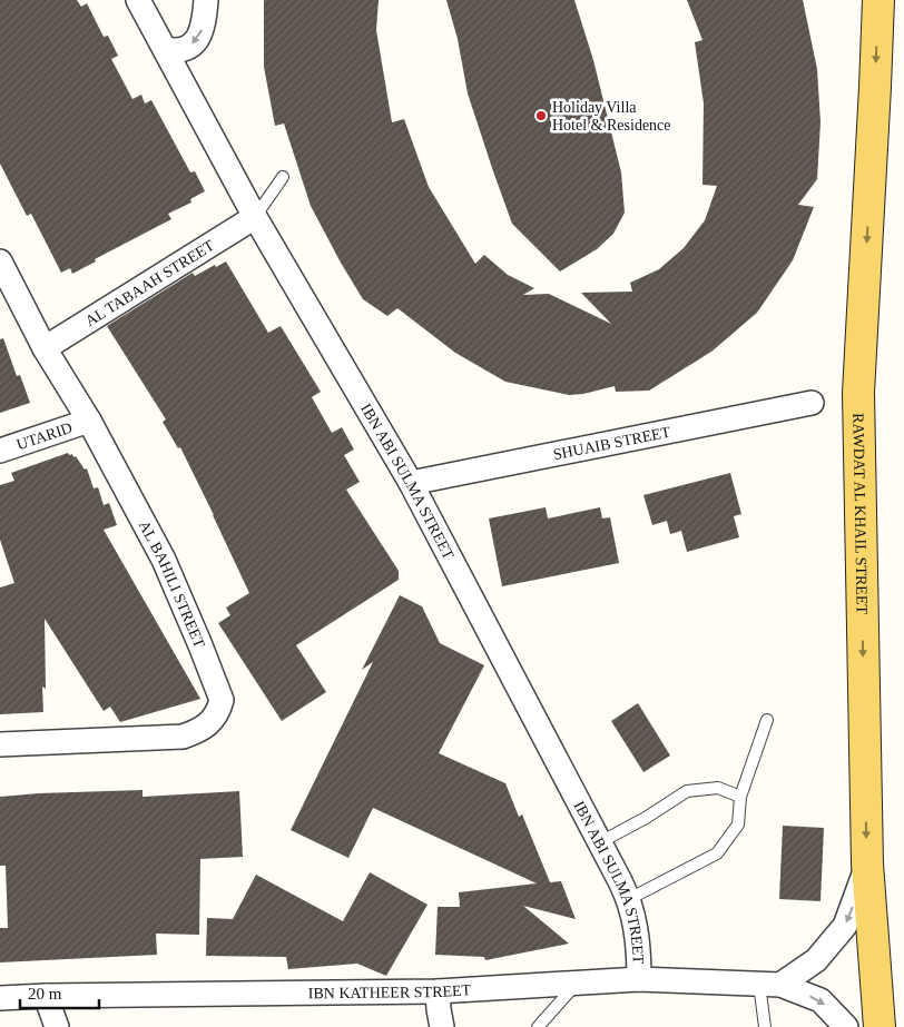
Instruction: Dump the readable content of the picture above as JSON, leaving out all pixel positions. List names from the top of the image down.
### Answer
{
  "streets": {
    "main road": ["RAWDAT AL KHAIL STREET"],
    "street": [
      "AL TABAAH STREET",
      "UTARID",
      "SHUAIB STREET",
      "IBN ABI SULMA STREET",
      "AL BAHILI STREET",
      "IBN KATHEER STREET"
    ]
  },
  "crossings": [
    ["AL TABAAH STREET", "IBN ABI SULMA STREET"],
    ["AL TABAAH STREET", "AL BAHILI STREET"],
    ["UTARID", "AL BAHILI STREET"],
    ["SHUAIB STREET", "IBN ABI SULMA STREET"],
    ["IBN ABI SULMA STREET", "IBN KATHEER STREET"]
  ],
  "one_way": ["RAWDAT AL KHAIL STREET"],
  "places": ["Holiday Villa Hotel & Residence"],
  "scale_bar": "20 m"
}
